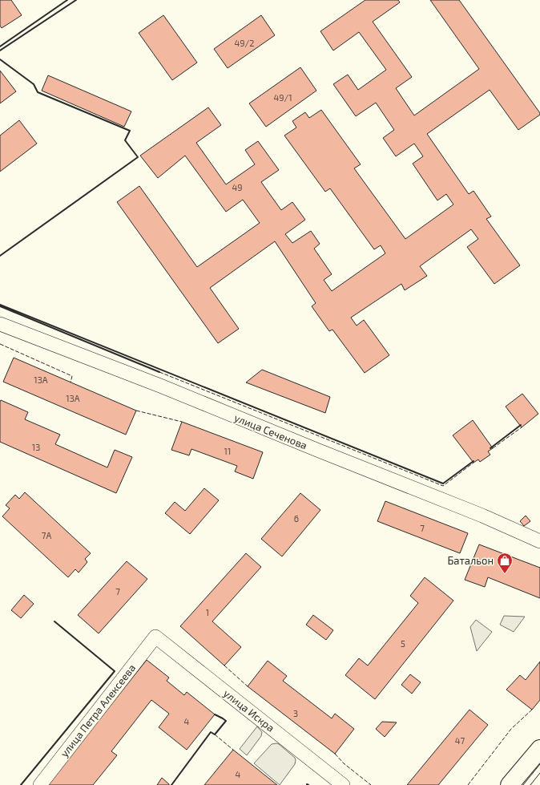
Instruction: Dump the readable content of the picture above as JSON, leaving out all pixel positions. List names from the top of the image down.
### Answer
{
  "streets": {
    "street": ["улица Сеченова", "улица Петра Алексеева", "улица Искра"]
  },
  "crossings": [
    ["улица Петра Алексеева", "улица Искра"]
  ],
  "places": {
    "shop": ["Батальон"]
  },
  "house_numbers": [
    "49/2",
    "49/1",
    "49",
    "13А",
    "13А",
    "13",
    "11",
    "6",
    "7",
    "7А",
    "7",
    "1",
    "5",
    "3",
    "4",
    "47",
    "4"
  ]
}
